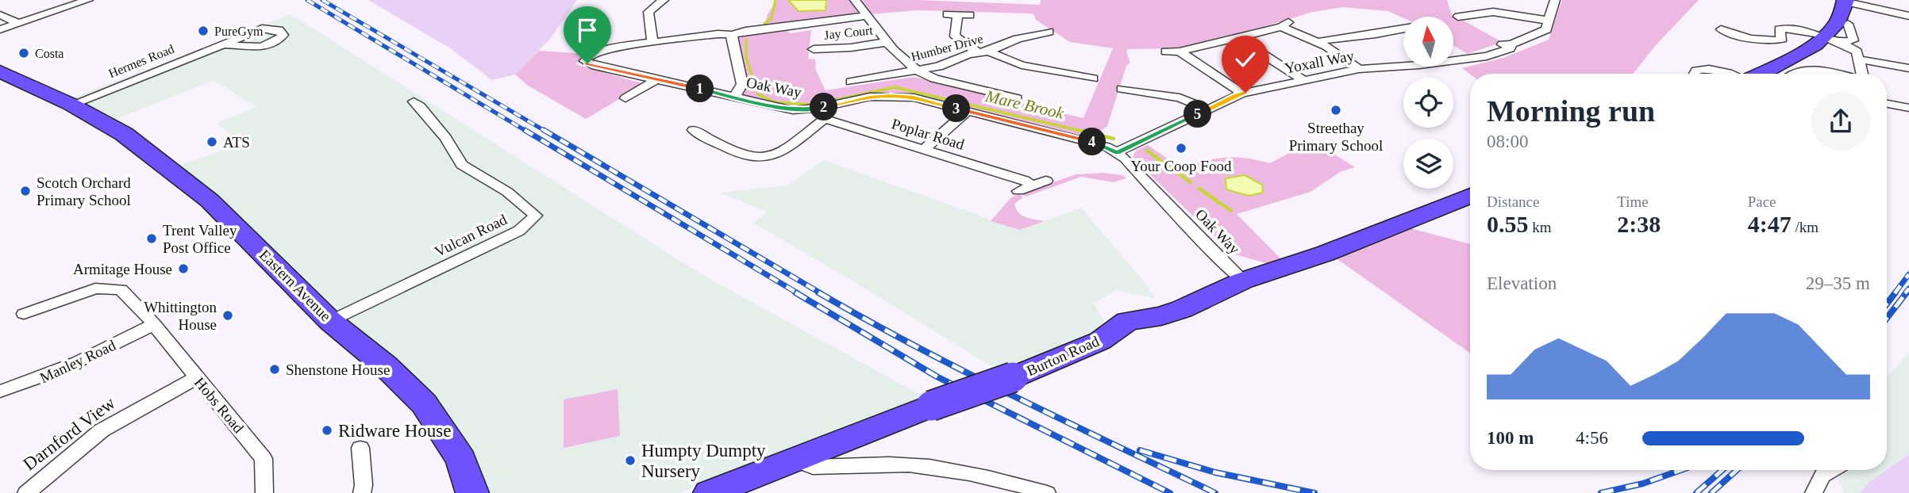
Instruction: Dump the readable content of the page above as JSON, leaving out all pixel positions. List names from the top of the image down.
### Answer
{
  "streets": {
    "highway": ["Eastern Avenue", "Burton Road"],
    "street": [
      "Jay Court",
      "Humber Drive",
      "Hermes Road",
      "Yoxall Way",
      "Oak Way",
      "Poplar Road",
      "Vulcan Road",
      "Manley Road",
      "Hobs Road",
      "Darnford View"
    ]
  },
  "crossings": [
    ["Hermes Road", "Eastern Avenue"],
    ["Yoxall Way", "Oak Way"],
    ["Oak Way", "Poplar Road"],
    ["Oak Way", "Burton Road"],
    ["Vulcan Road", "Eastern Avenue"],
    ["Manley Road", "Hobs Road"],
    ["Hobs Road", "Darnford View"]
  ],
  "water": ["Mare Brook"],
  "places": [
    "PureGym",
    "Costa",
    "Streethay Primary School",
    "ATS",
    "Your Coop Food",
    "Scotch Orchard Primary School",
    "Trent Valley Post Office",
    "Armitage House",
    "Whittington House",
    "Shenstone House",
    "Ridware House",
    "Humpty Dumpty Nursery"
  ],
  "north": "top",
  "page": {
    "heading": ["Morning run", "08:00"],
    "pins": [
      "1",
      "2",
      "3",
      "5",
      "4"
    ],
    "stats": [
      ["Distance", "0.55 km"],
      ["Time", "2:38"],
      ["Pace", "4:47 /km"]
    ],
    "chart": ["Elevation", "29–35 m"],
    "list": [
      {
        "name": "100 m",
        "note": "4:56"
      }
    ]
  }
}
